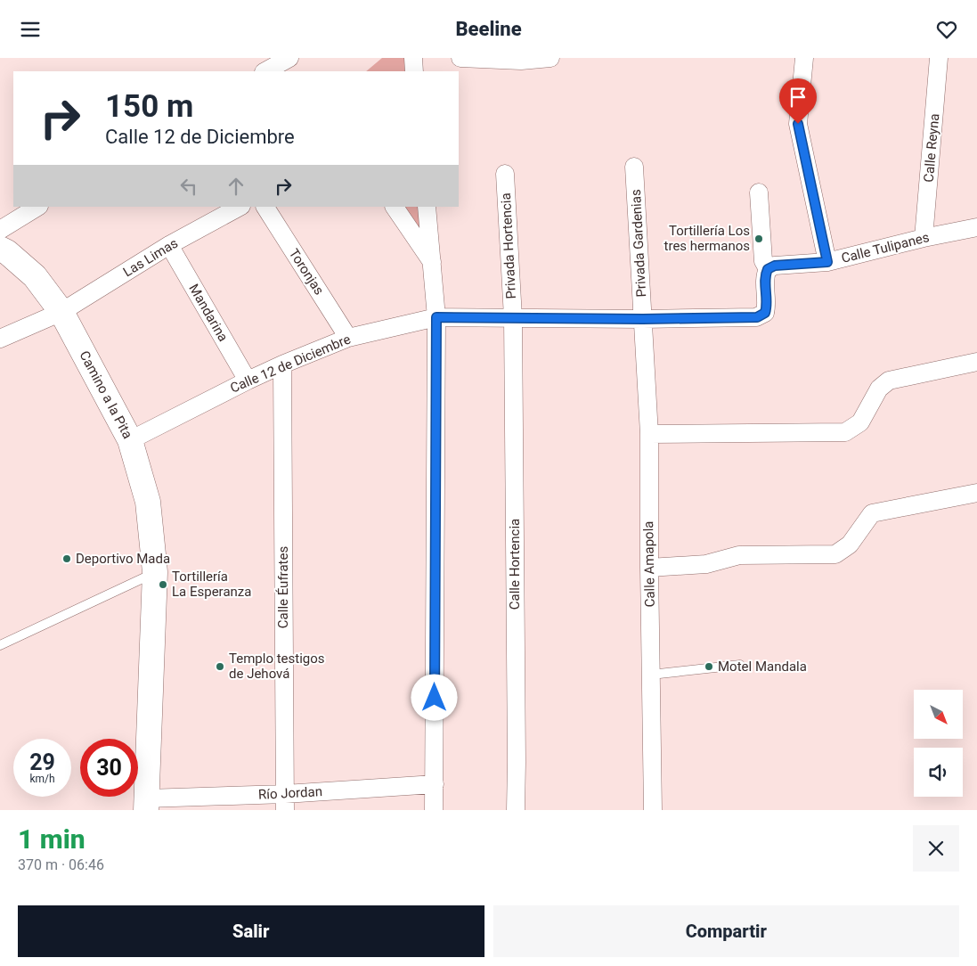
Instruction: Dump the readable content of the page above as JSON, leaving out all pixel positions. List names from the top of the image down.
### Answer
{
  "streets": {
    "street": [
      "Calle Reyna",
      "Privada Gardenias",
      "Privada Hortencia",
      "Calle Tulipanes",
      "Las Limas",
      "Toronjas",
      "Mandarina",
      "Calle 12 de Diciembre",
      "Camino a la Pita",
      "Calle Hortencia",
      "Calle Amapola",
      "Calle Éufrates",
      "Río Jordan"
    ]
  },
  "crossings": [
    ["Calle Reyna", "Calle Tulipanes"],
    ["Privada Gardenias", "Calle 12 de Diciembre"],
    ["Privada Gardenias", "Calle Amapola"],
    ["Privada Hortencia", "Calle 12 de Diciembre"],
    ["Privada Hortencia", "Calle Hortencia"],
    ["Calle Tulipanes", "Calle 12 de Diciembre"],
    ["Las Limas", "Mandarina"],
    ["Las Limas", "Camino a la Pita"],
    ["Toronjas", "Calle 12 de Diciembre"],
    ["Mandarina", "Calle 12 de Diciembre"],
    ["Calle 12 de Diciembre", "Camino a la Pita"],
    ["Calle 12 de Diciembre", "Calle Hortencia"],
    ["Calle 12 de Diciembre", "Calle Amapola"],
    ["Calle 12 de Diciembre", "Calle Éufrates"],
    ["Camino a la Pita", "Río Jordan"],
    ["Calle Éufrates", "Río Jordan"]
  ],
  "places": [
    "Tortillería Los tres hermanos",
    "Deportivo Mada",
    "Tortillería La Esperanza",
    "Templo testigos de Jehová",
    "Motel Mandala"
  ],
  "north": "bottom right",
  "page": {
    "header": "Beeline",
    "turn": ["150 m", "Calle 12 de Diciembre"],
    "speed": "29 km/h",
    "limit": "30",
    "heading": ["1 min", "370 m · 06:46"],
    "buttons": ["Salir", "Compartir"]
  }
}
